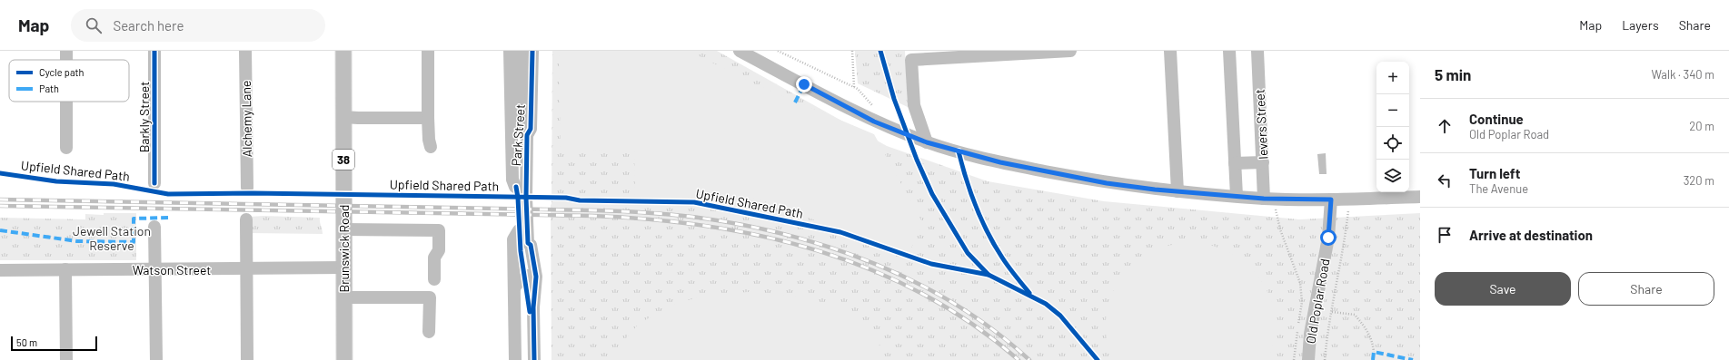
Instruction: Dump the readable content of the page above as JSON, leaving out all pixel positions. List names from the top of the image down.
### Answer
{
  "streets": {
    "main road": ["38", "Brunswick Road"],
    "street": [
      "Barkly Street",
      "Alchemy Lane",
      "Ievers Street",
      "Park Street",
      "Watson Street",
      "Old Poplar Road"
    ],
    "cycle path": ["Upfield Shared Path"]
  },
  "crossings": [
    ["Brunswick Road", "Watson Street"]
  ],
  "parks": ["Jewell Station Reserve"],
  "legend": ["Cycle path", "Path"],
  "scale_bar": "50 m",
  "page": {
    "header": "Map",
    "search": "Search here",
    "nav": ["Map", "Layers", "Share"],
    "heading": ["5 min", "Walk · 340 m"],
    "map_buttons": ["+", "−"],
    "list": [
      ["Continue", "Old Poplar Road", "20 m"],
      ["Turn left", "The Avenue", "320 m"],
      "Arrive at destination"
    ],
    "buttons": ["Save", "Share"],
    "scale": "50 m"
  }
}
